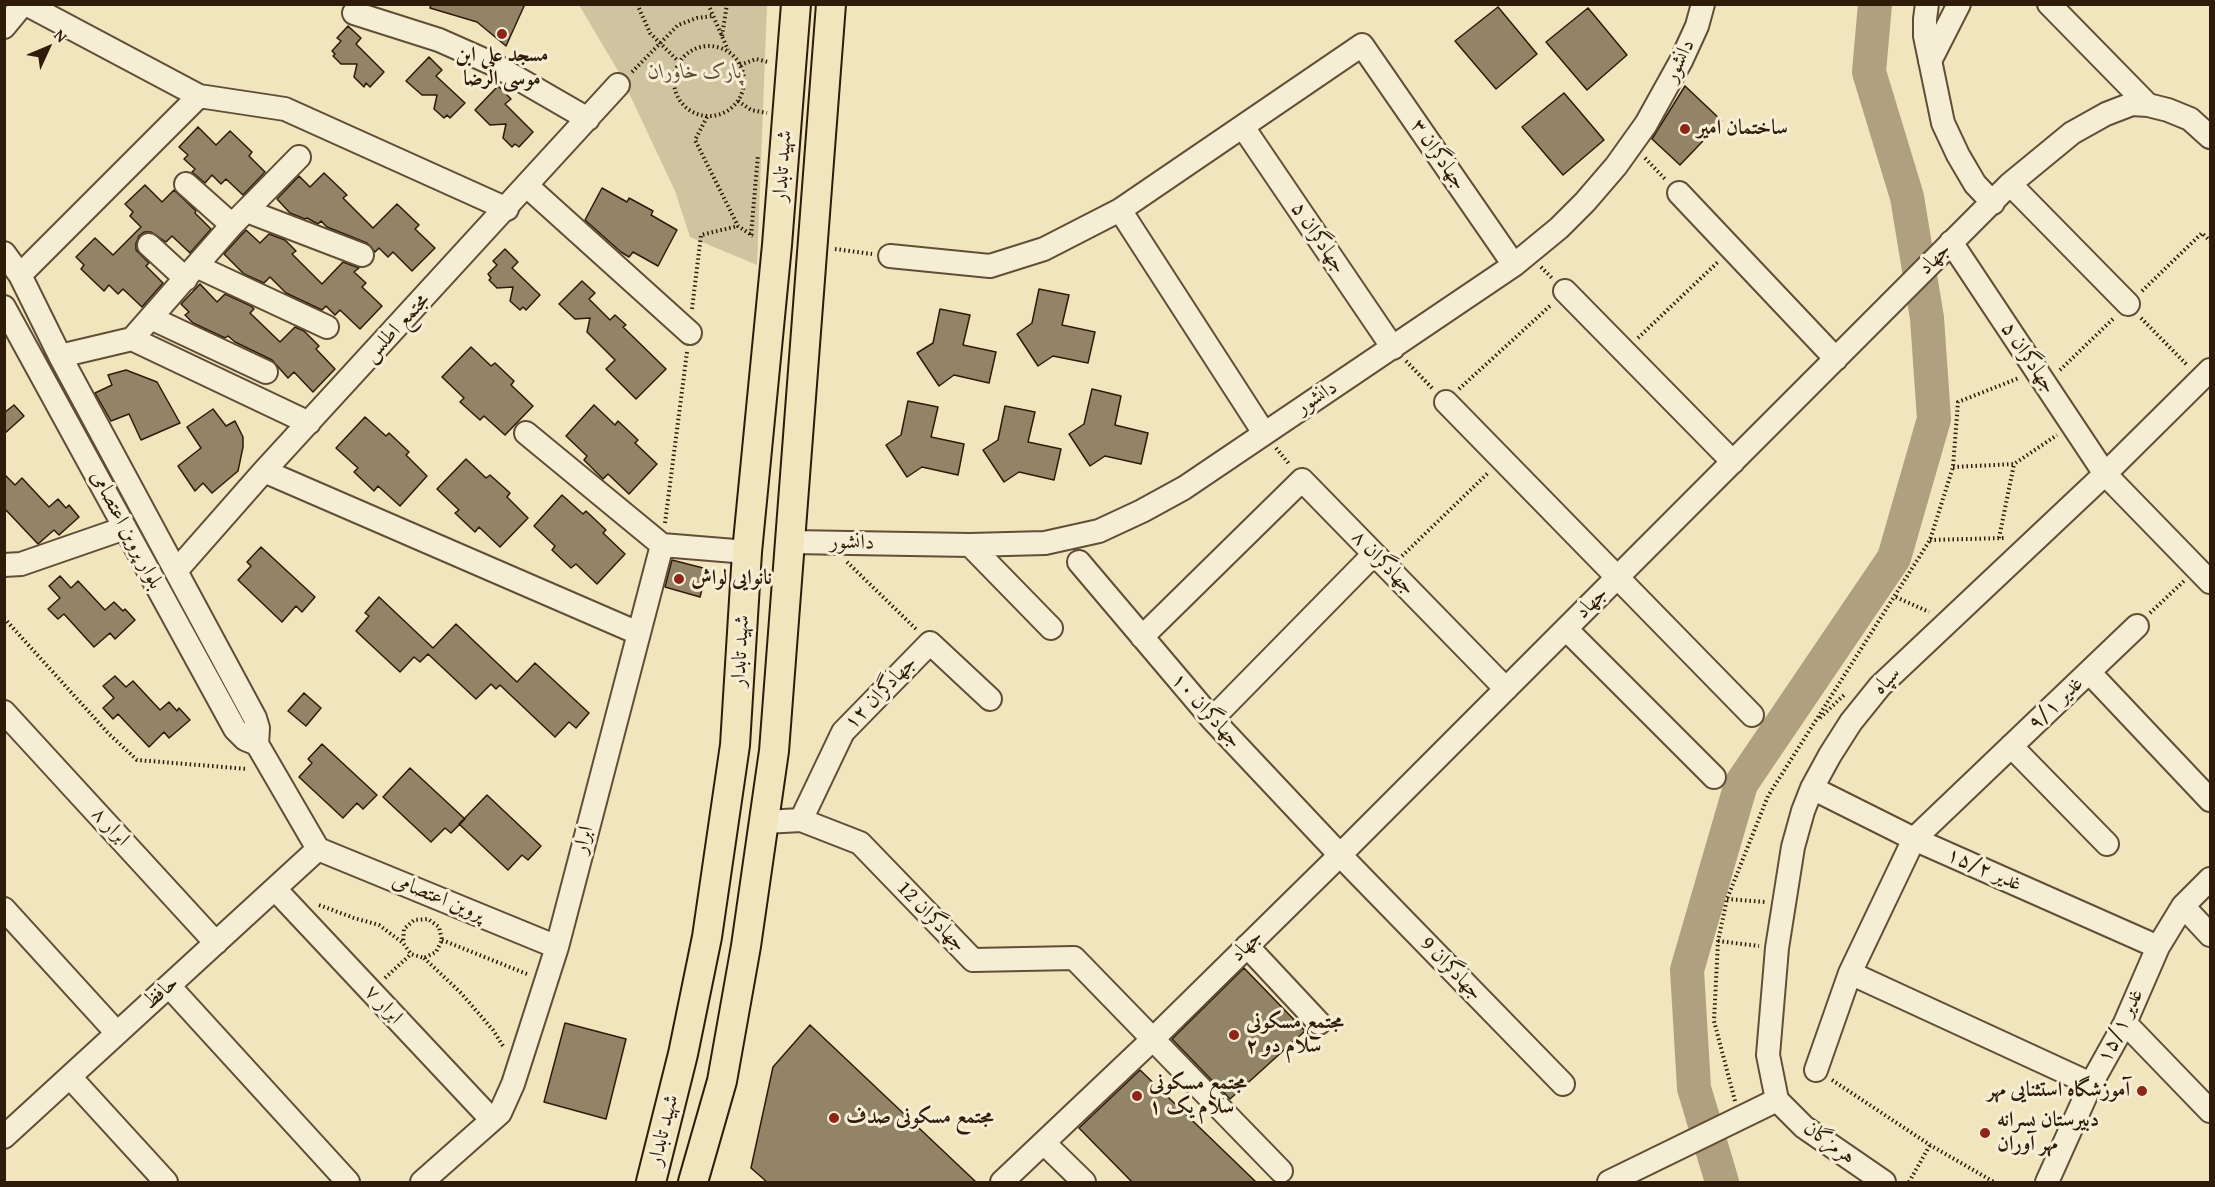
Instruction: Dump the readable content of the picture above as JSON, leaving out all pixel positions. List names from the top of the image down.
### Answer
{
  "streets": {
    "main road": ["شهید تابدار"],
    "street": [
      "دانشور",
      "جهادگران ۳",
      "جهادگران ۵",
      "جهاد",
      "مجتمع اطلس",
      "بلوار پروین اعتصامی",
      "جهادگران ۸",
      "سپاه",
      "جهادگران ۱۲",
      "غدیر ۹/۱",
      "جهادگران ۱۰",
      "ابرار ۸",
      "ابرار",
      "غدیر ۱۵/۲",
      "پروین اعتصامی",
      "جهادگران 12",
      "جهادگران 9",
      "حافظ",
      "ابرار ۷",
      "غدیر ۱۵/۱",
      "هرمزگان"
    ]
  },
  "crossings": [
    ["دانشور", "جهادگران ۳"],
    ["دانشور", "شهید تابدار"],
    ["دانشور", "جهادگران ۵"],
    ["جهادگران ۳", "جهادگران ۵"],
    ["جهادگران ۵", "جهاد"],
    ["جهادگران ۵", "سپاه"],
    ["جهاد", "جهادگران ۸"],
    ["جهاد", "جهادگران ۱۰"],
    ["جهاد", "جهادگران 12"],
    ["جهاد", "جهادگران 9"],
    ["مجتمع اطلس", "بلوار پروین اعتصامی"],
    ["سپاه", "غدیر ۱۵/۲"],
    ["سپاه", "هرمزگان"],
    ["جهادگران ۱۲", "جهادگران 12"],
    ["غدیر ۹/۱", "غدیر ۱۵/۲"],
    ["جهادگران ۱۰", "جهادگران 9"],
    ["ابرار ۸", "حافظ"],
    ["ابرار", "پروین اعتصامی"],
    ["ابرار", "ابرار ۷"],
    ["غدیر ۱۵/۲", "غدیر ۱۵/۱"],
    ["پروین اعتصامی", "حافظ"],
    ["حافظ", "ابرار ۷"]
  ],
  "parks": ["پارک خاوران"],
  "places": [
    "مسجد علی ابن موسی الرضا",
    "ساختمان امیر",
    "نانوایی لواش",
    "مجتمع مسکونی سلام دو ۲",
    "آموزشگاه استثنایی مهر",
    "مجتمع مسکونی سلام یک ۱",
    "مجتمع مسکونی صدف",
    "دبیرستان پسرانه مهر آوران"
  ],
  "north": "top right"
}
